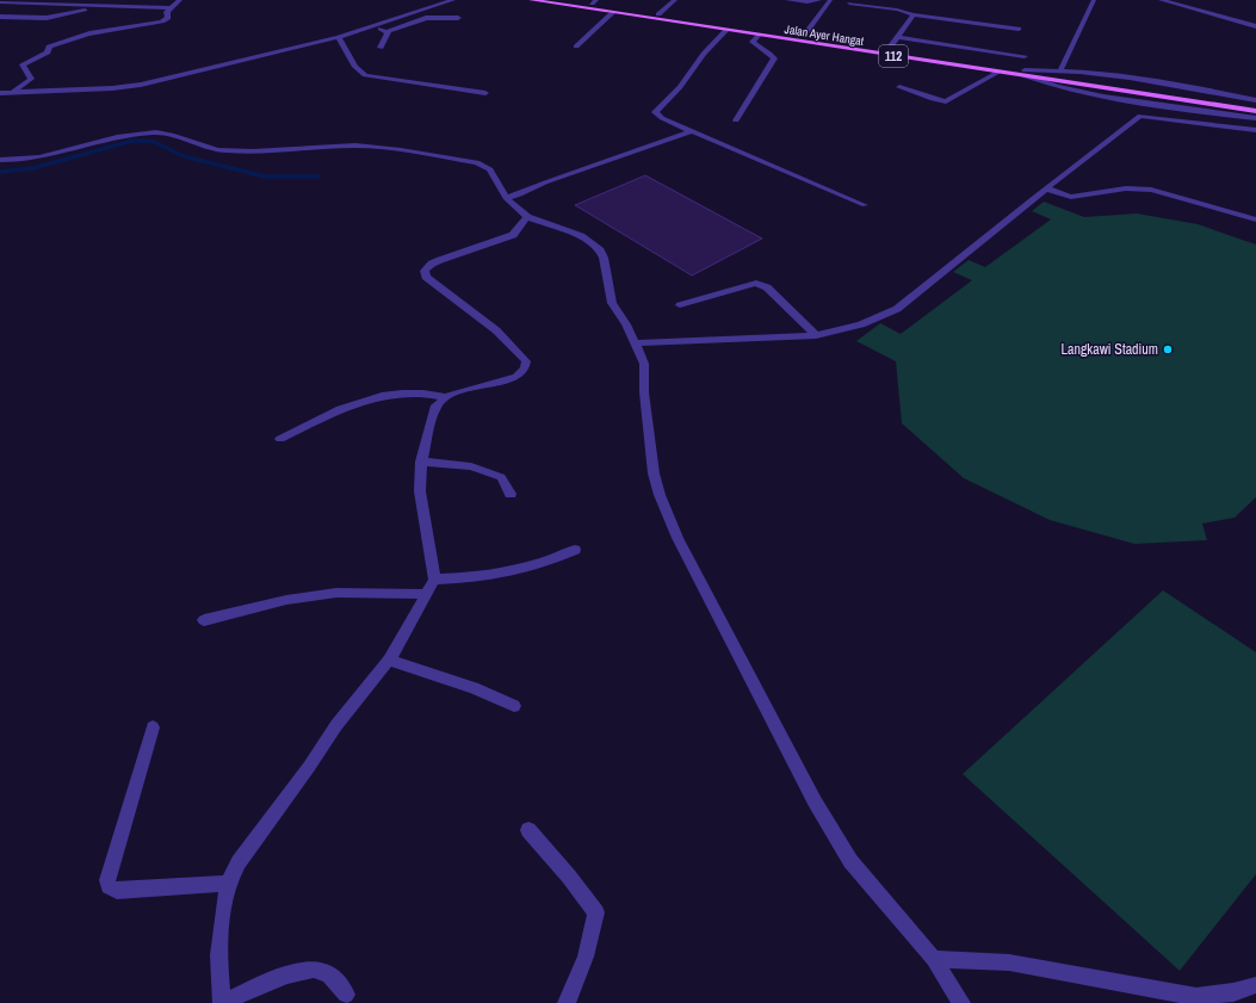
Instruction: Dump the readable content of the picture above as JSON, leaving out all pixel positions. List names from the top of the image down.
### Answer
{
  "streets": {
    "main road": ["Jalan Ayer Hangat", "112"]
  },
  "places": ["Langkawi Stadium"]
}
